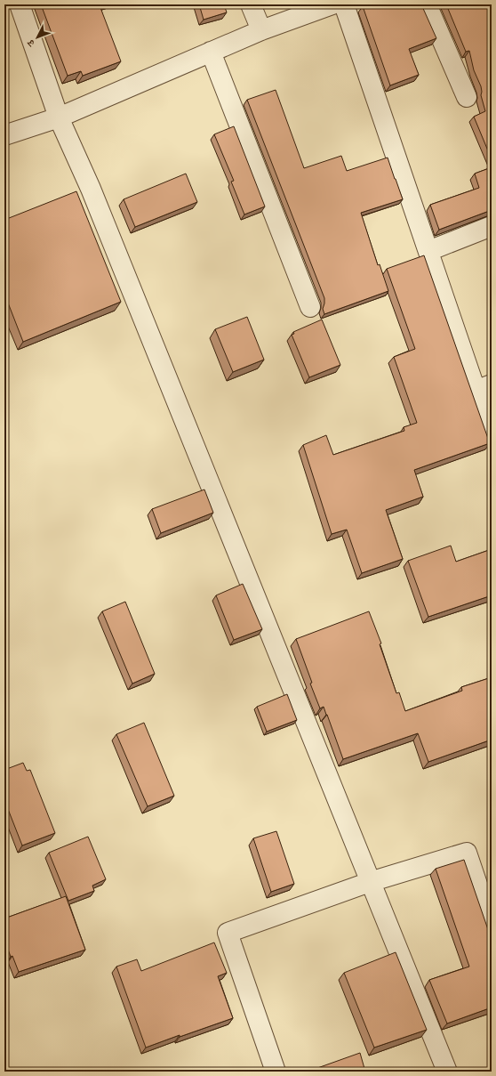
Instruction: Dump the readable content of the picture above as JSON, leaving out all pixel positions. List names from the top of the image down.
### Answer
{
  "north": "bottom left"
}
